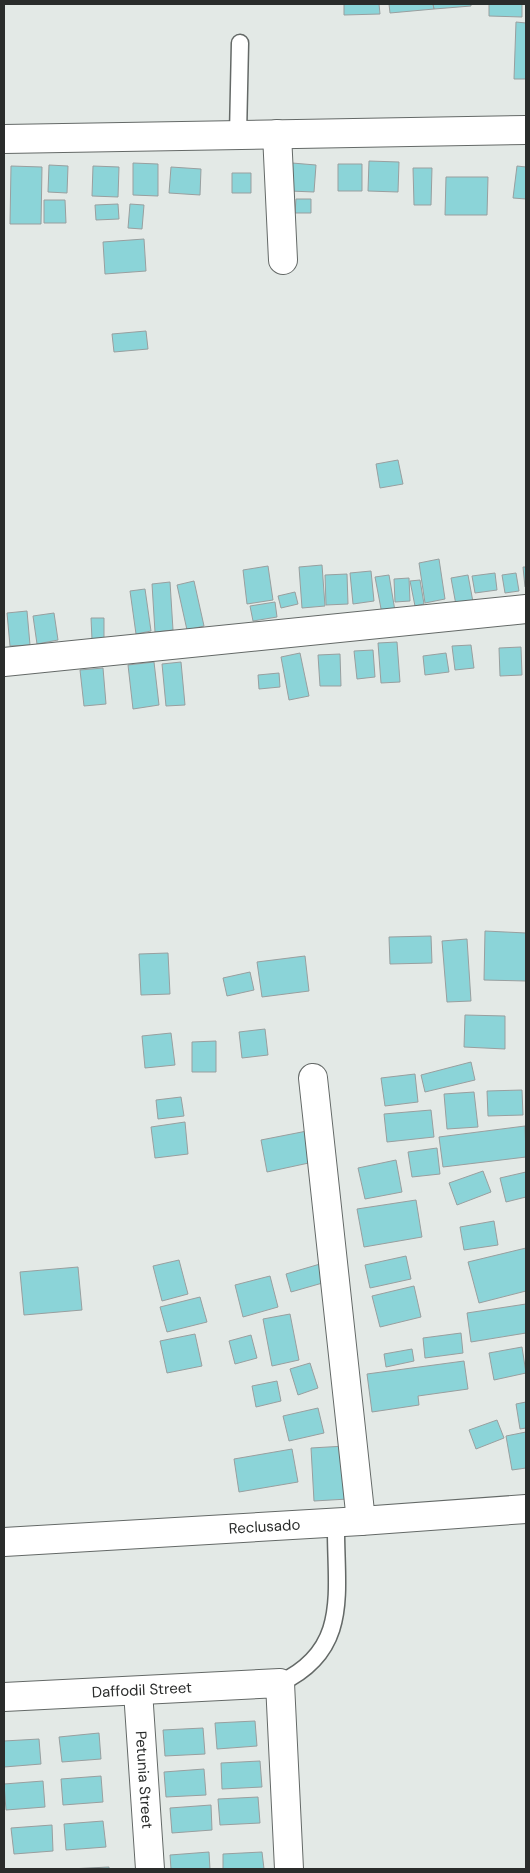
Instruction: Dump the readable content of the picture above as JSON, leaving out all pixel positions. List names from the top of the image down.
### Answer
{
  "streets": {
    "street": ["Reclusado", "Daffodil Street", "Petunia Street"]
  },
  "crossings": [
    ["Daffodil Street", "Petunia Street"]
  ]
}
